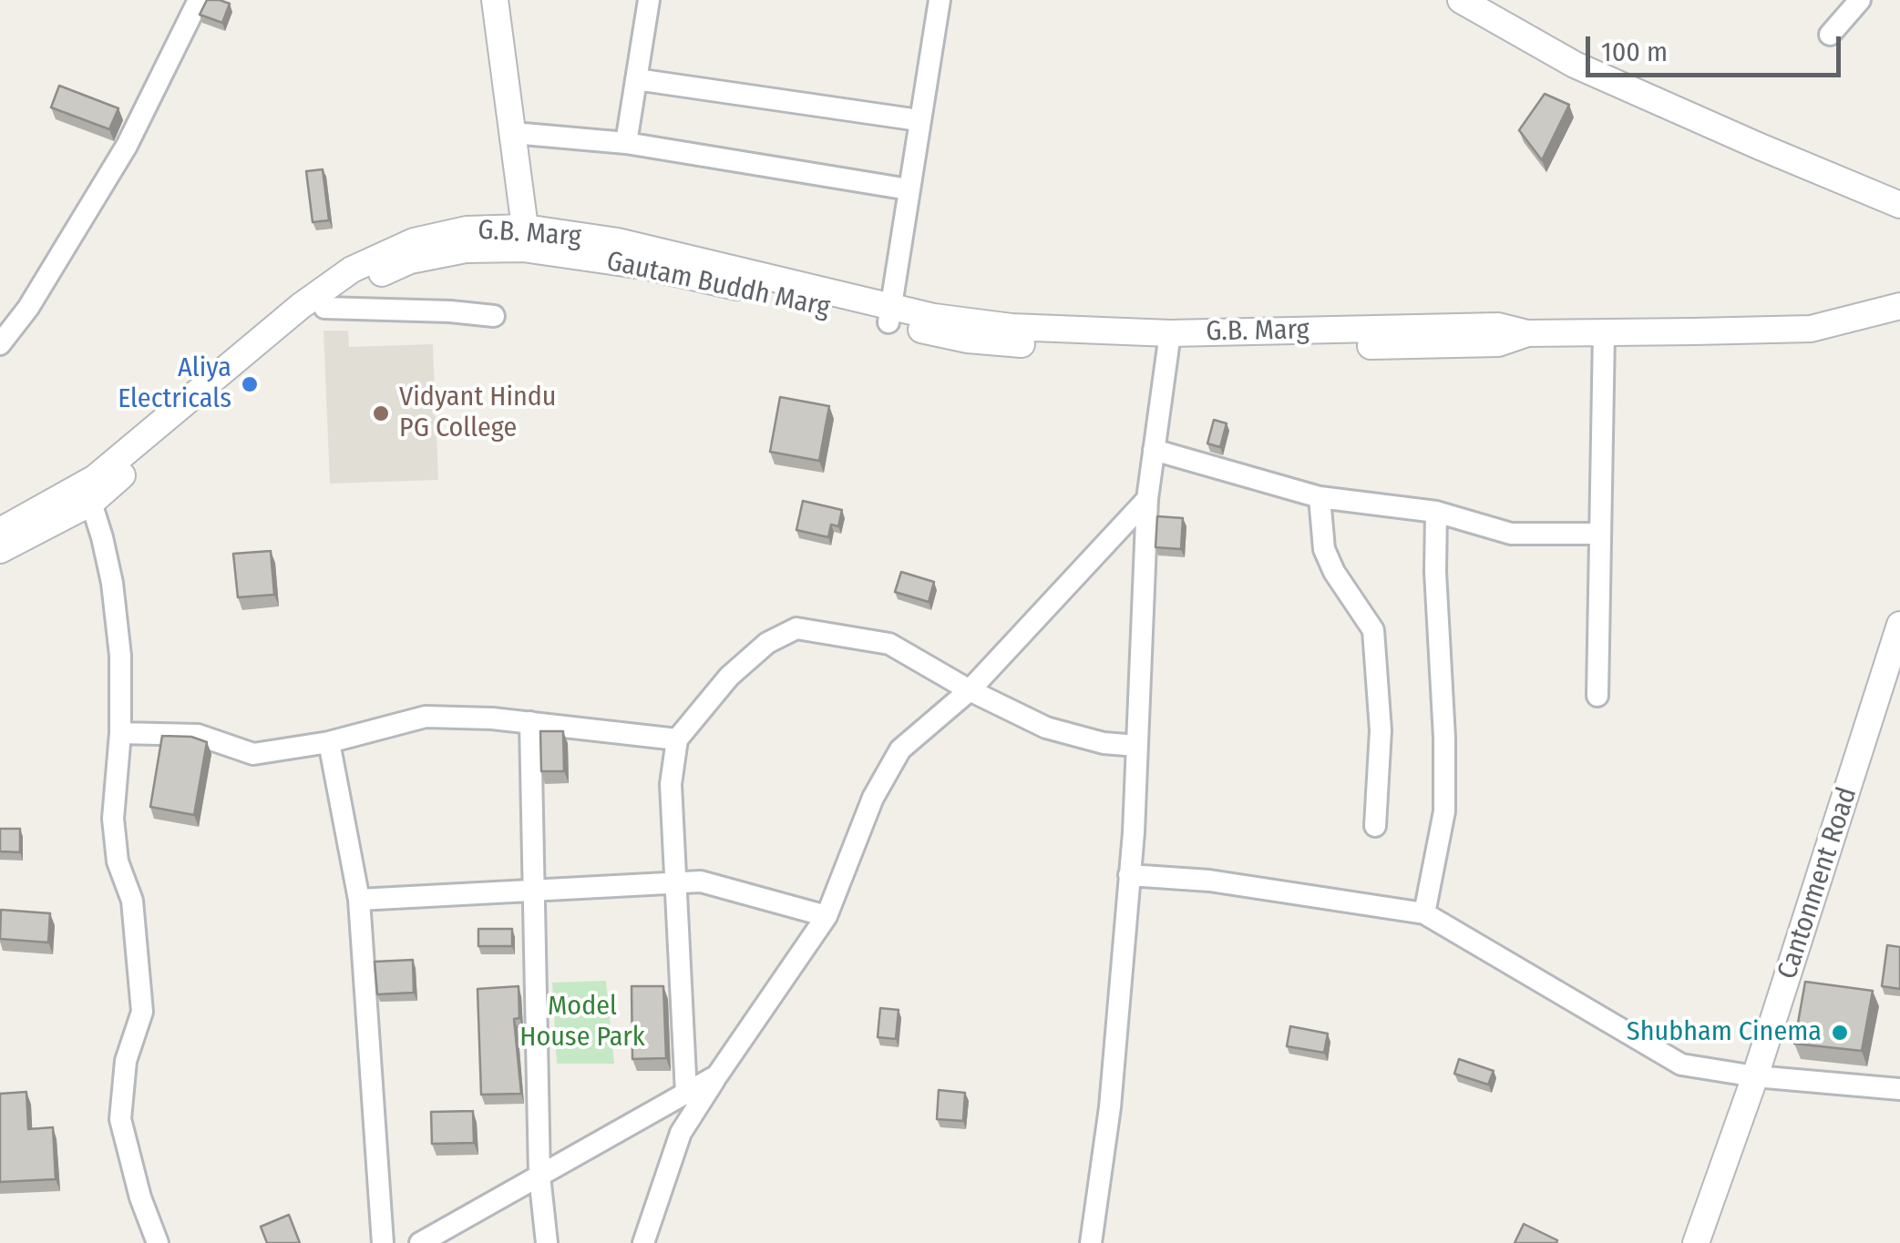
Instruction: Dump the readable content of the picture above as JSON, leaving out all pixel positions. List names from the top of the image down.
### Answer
{
  "streets": {
    "street": ["G.B. Marg", "Cantonment Road"]
  },
  "parks": ["Model House Park"],
  "places": ["Aliya Electricals", "Vidyant Hindu PG College", "Shubham Cinema"],
  "scale_bar": "100 m"
}
